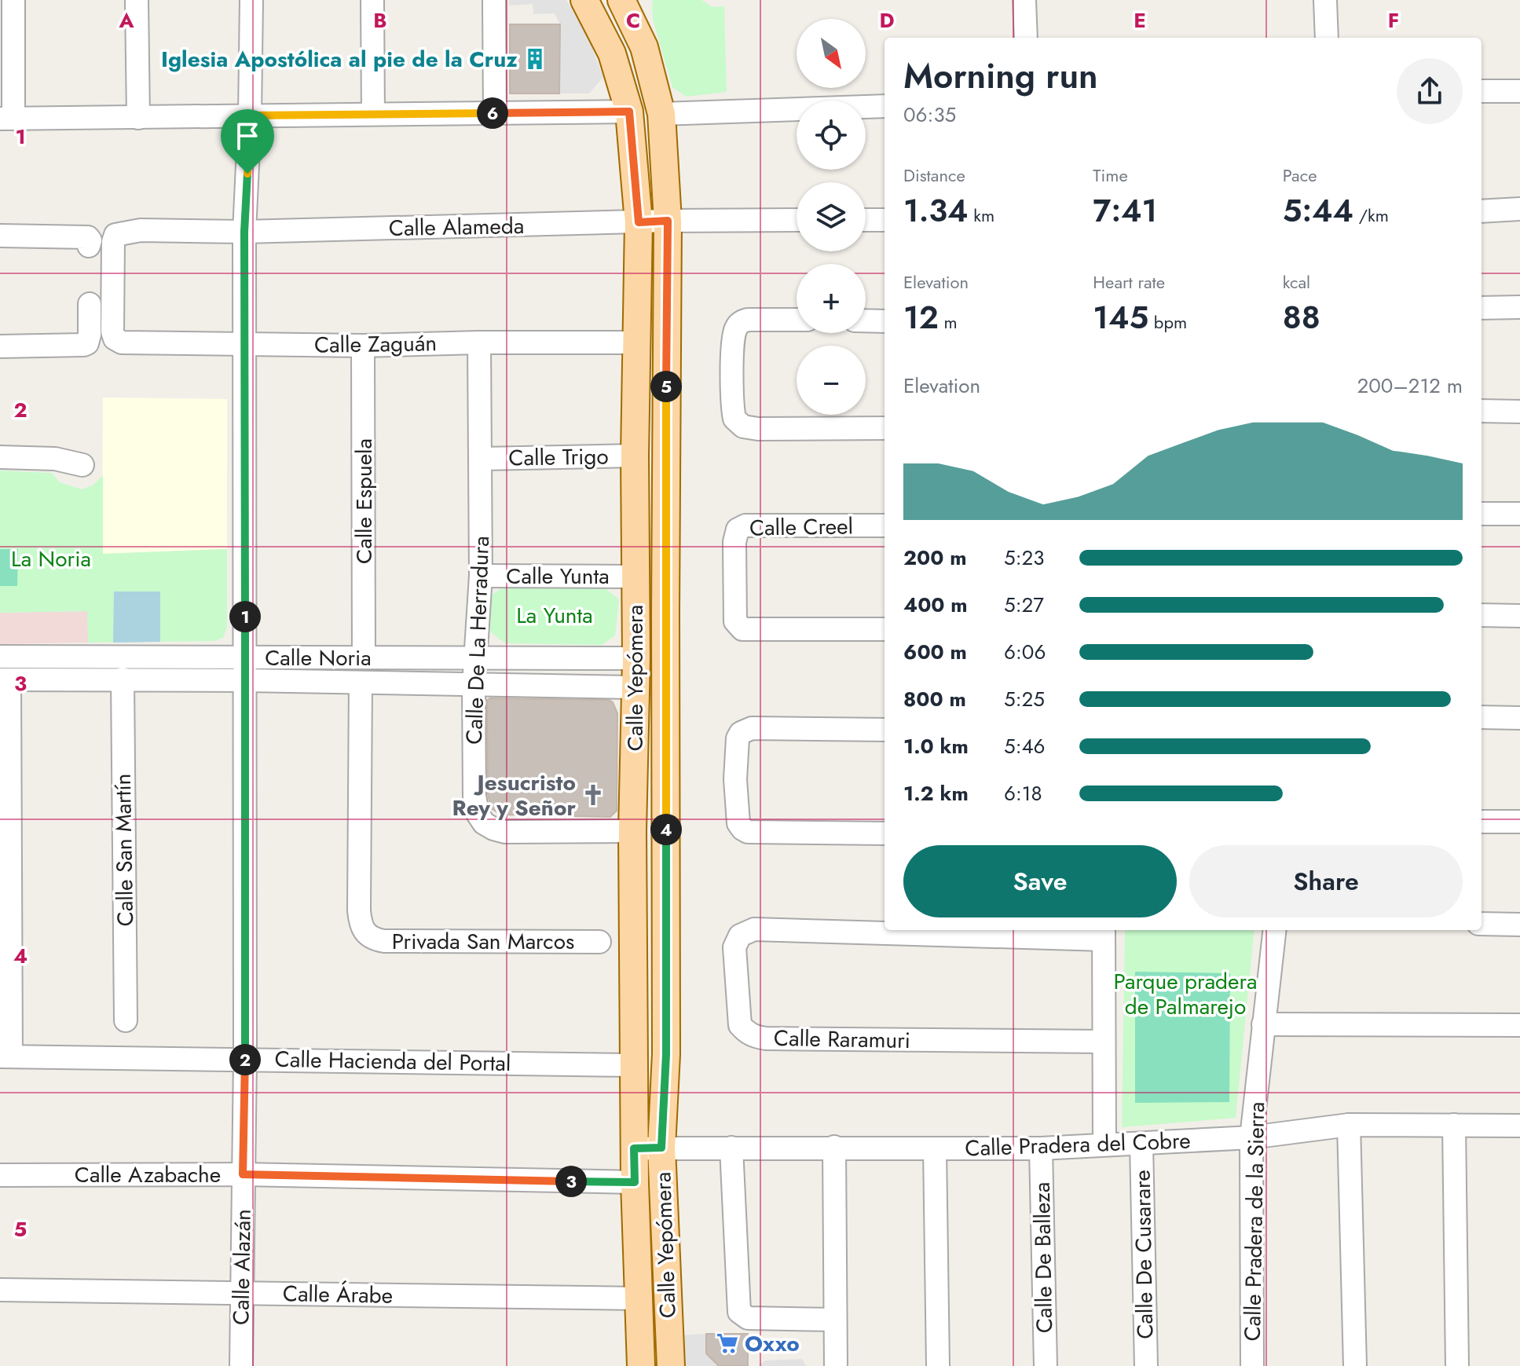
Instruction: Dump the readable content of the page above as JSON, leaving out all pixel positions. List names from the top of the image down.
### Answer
{
  "streets": {
    "main road": ["Calle Yepómera"],
    "street": [
      "Calle Alameda",
      "Calle Zaguán",
      "Calle Trigo",
      "Calle Espuela",
      "Calle Creel",
      "Calle Yunta",
      "Calle De La Herradura",
      "Calle Noria",
      "Calle San Martín",
      "Privada San Marcos",
      "Calle Raramuri",
      "Calle Hacienda del Portal",
      "Calle Pradera del Cobre",
      "Calle Azabache",
      "Calle Pradera de la Sierra",
      "Calle De Cusarare",
      "Calle De Balleza",
      "Calle Alazán",
      "Calle Árabe"
    ]
  },
  "crossings": [
    ["Calle Alameda", "Calle Zaguán"],
    ["Calle Alameda", "Calle Yepómera"],
    ["Calle Alameda", "Calle Alazán"],
    ["Calle Zaguán", "Calle Espuela"],
    ["Calle Zaguán", "Calle De La Herradura"],
    ["Calle Zaguán", "Calle Yepómera"],
    ["Calle Zaguán", "Calle Alazán"],
    ["Calle Trigo", "Calle De La Herradura"],
    ["Calle Trigo", "Calle Yepómera"],
    ["Calle Espuela", "Calle Noria"],
    ["Calle Yunta", "Calle De La Herradura"],
    ["Calle Yunta", "Calle Yepómera"],
    ["Calle De La Herradura", "Calle Noria"],
    ["Calle De La Herradura", "Calle Yepómera"],
    ["Calle Noria", "Calle Yepómera"],
    ["Calle Noria", "Calle San Martín"],
    ["Calle Noria", "Privada San Marcos"],
    ["Calle Noria", "Calle Alazán"],
    ["Calle Yepómera", "Calle Hacienda del Portal"],
    ["Calle Yepómera", "Calle Pradera del Cobre"],
    ["Calle Yepómera", "Calle Azabache"],
    ["Calle Yepómera", "Calle Árabe"],
    ["Calle Hacienda del Portal", "Calle Alazán"],
    ["Calle Pradera del Cobre", "Calle Pradera de la Sierra"],
    ["Calle Pradera del Cobre", "Calle De Cusarare"],
    ["Calle Pradera del Cobre", "Calle De Balleza"],
    ["Calle Azabache", "Calle Alazán"],
    ["Calle Alazán", "Calle Árabe"]
  ],
  "parks": ["La Noria", "La Yunta", "Parque pradera de Palmarejo"],
  "places": {
    "building": ["Iglesia Apostólica al pie de la Cruz"],
    "church": ["Jesucristo Rey y Señor"],
    "supermarket": ["Oxxo"]
  },
  "north": "bottom right",
  "page": {
    "map_buttons": ["+", "−"],
    "heading": ["Morning run", "06:35"],
    "pins": [
      "6",
      "5",
      "1",
      "4",
      "2",
      "3"
    ],
    "stats": [
      ["Distance", "1.34 km"],
      ["Time", "7:41"],
      ["Pace", "5:44 /km"],
      ["Elevation", "12 m"],
      ["Heart rate", "145 bpm"],
      ["kcal", "88"]
    ],
    "chart": ["Elevation", "200–212 m"],
    "list": [
      {
        "name": "200 m",
        "note": "5:23"
      },
      {
        "name": "400 m",
        "note": "5:27"
      },
      {
        "name": "600 m",
        "note": "6:06"
      },
      {
        "name": "800 m",
        "note": "5:25"
      },
      {
        "name": "1.0 km",
        "note": "5:46"
      },
      {
        "name": "1.2 km",
        "note": "6:18"
      }
    ],
    "buttons": ["Save", "Share"]
  },
  "grid": {
    "columns": [
      "A",
      "B",
      "C",
      "D",
      "E",
      "F"
    ],
    "rows": [
      "1",
      "2",
      "3",
      "4",
      "5"
    ]
  }
}
